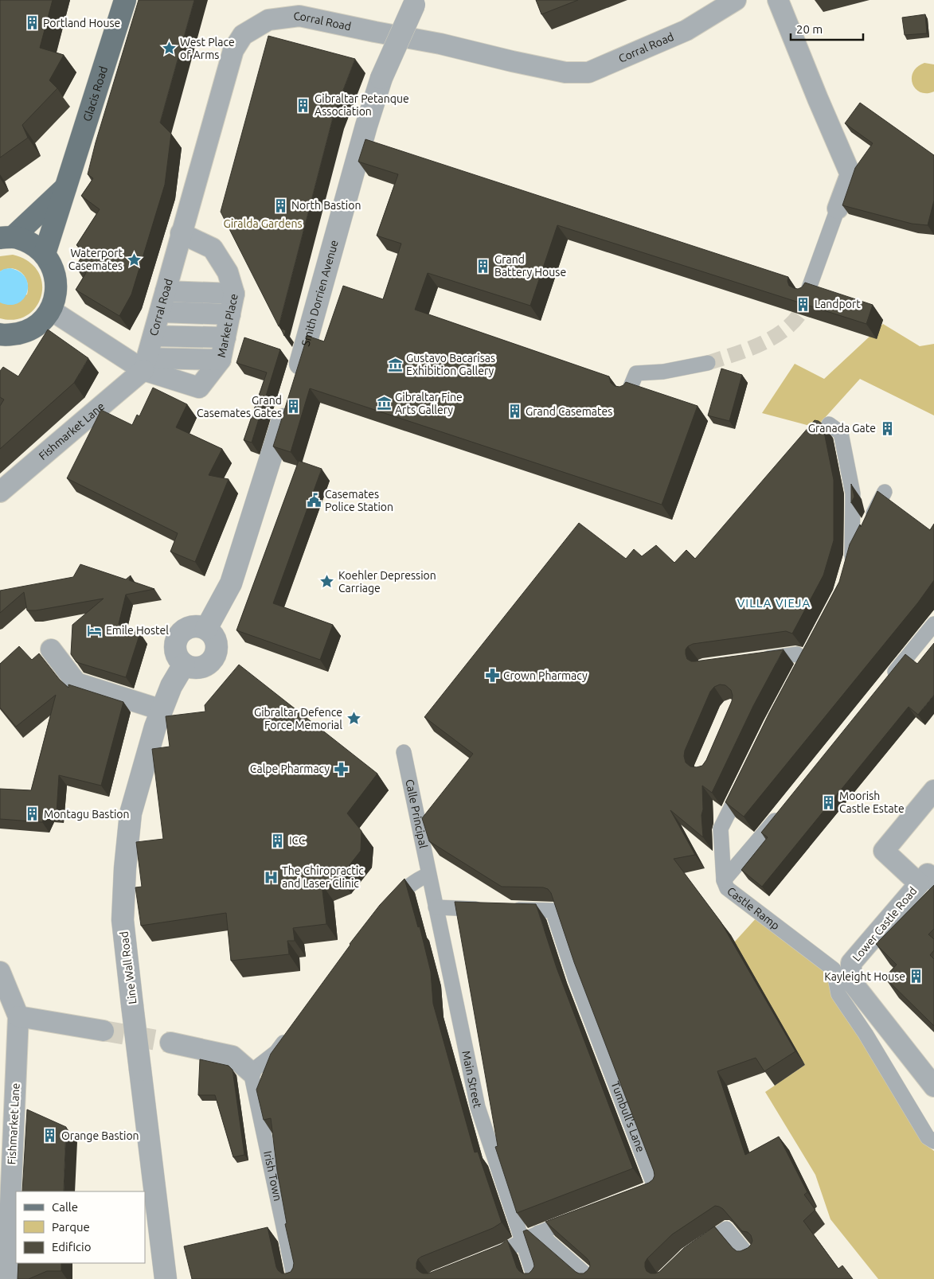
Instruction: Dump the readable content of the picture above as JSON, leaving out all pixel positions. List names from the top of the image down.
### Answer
{
  "streets": {
    "main road": ["Glacis Road"],
    "street": [
      "Corral Road",
      "Smith Dorrien Avenue",
      "Market Place",
      "Fishmarket Lane",
      "Calle Principal",
      "Castle Ramp",
      "Lower Castle Road",
      "Line Wall Road",
      "Main Street",
      "Tumbull's Lane",
      "Irish Town"
    ]
  },
  "crossings": [
    ["Corral Road", "Market Place"],
    ["Corral Road", "Fishmarket Lane"],
    ["Smith Dorrien Avenue", "Line Wall Road"],
    ["Market Place", "Fishmarket Lane"],
    ["Calle Principal", "Main Street"]
  ],
  "districts": ["VILLA VIEJA"],
  "parks": ["Giralda Gardens"],
  "places": {
    "building": [
      "Portland House",
      "Gibraltar Petanque Association",
      "North Bastion",
      "Grand Battery House",
      "Landport",
      "Grand Casemates Gates",
      "Grand Casemates",
      "Granada Gate",
      "Moorish Castle Estate",
      "Montagu Bastion",
      "ICC",
      "Kayleight House",
      "Orange Bastion"
    ],
    "place": [
      "West Place of Arms",
      "Waterport Casemates",
      "Koehler Depression Carriage",
      "Gibraltar Defence Force Memorial"
    ],
    "museum": ["Gustavo Bacarisas Exhibition Gallery", "Gibraltar Fine Arts Gallery"],
    "public building": ["Casemates Police Station"],
    "hotel": ["Emile Hostel"],
    "pharmacy": ["Crown Pharmacy", "Calpe Pharmacy"],
    "hospital": ["The Chiropractic and Laser Clinic"]
  },
  "legend": ["Calle", "Parque", "Edificio"],
  "scale_bar": "20 m"
}
